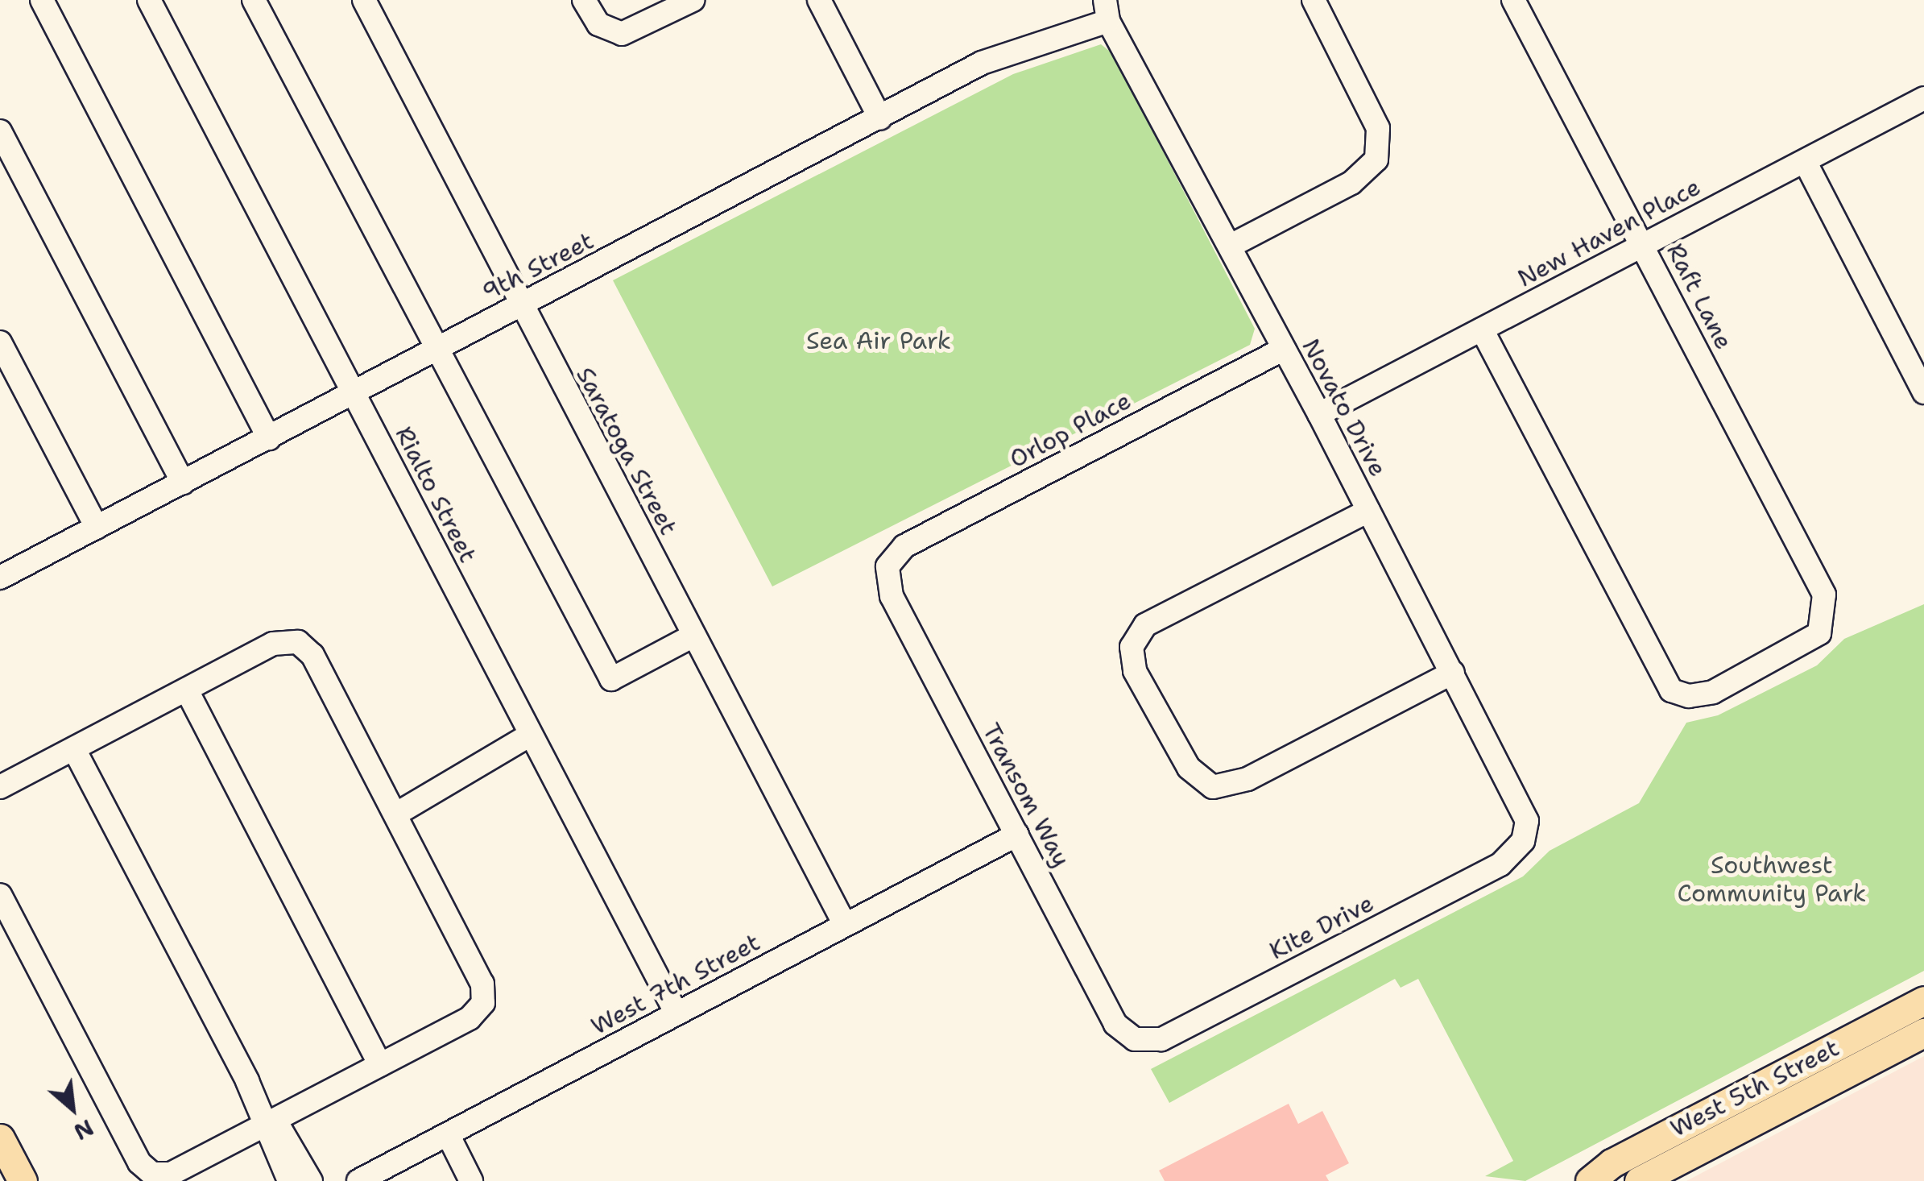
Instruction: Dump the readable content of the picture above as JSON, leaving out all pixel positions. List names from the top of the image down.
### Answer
{
  "streets": {
    "main road": ["West 5th Street"],
    "street": [
      "New Haven Place",
      "9th Street",
      "Raft Lane",
      "Novato Drive",
      "Orlop Place",
      "Saratoga Street",
      "Rialto Street",
      "Transom Way",
      "Kite Drive",
      "West 7th Street"
    ]
  },
  "crossings": [
    ["New Haven Place", "Raft Lane"],
    ["New Haven Place", "Novato Drive"],
    ["9th Street", "Novato Drive"],
    ["9th Street", "Saratoga Street"],
    ["9th Street", "Rialto Street"],
    ["Novato Drive", "Orlop Place"],
    ["Novato Drive", "Kite Drive"],
    ["Orlop Place", "Transom Way"],
    ["Saratoga Street", "West 7th Street"],
    ["Rialto Street", "West 7th Street"],
    ["Transom Way", "Kite Drive"],
    ["Transom Way", "West 7th Street"]
  ],
  "parks": ["Sea Air Park", "Southwest Community Park"],
  "north": "bottom right"
}
